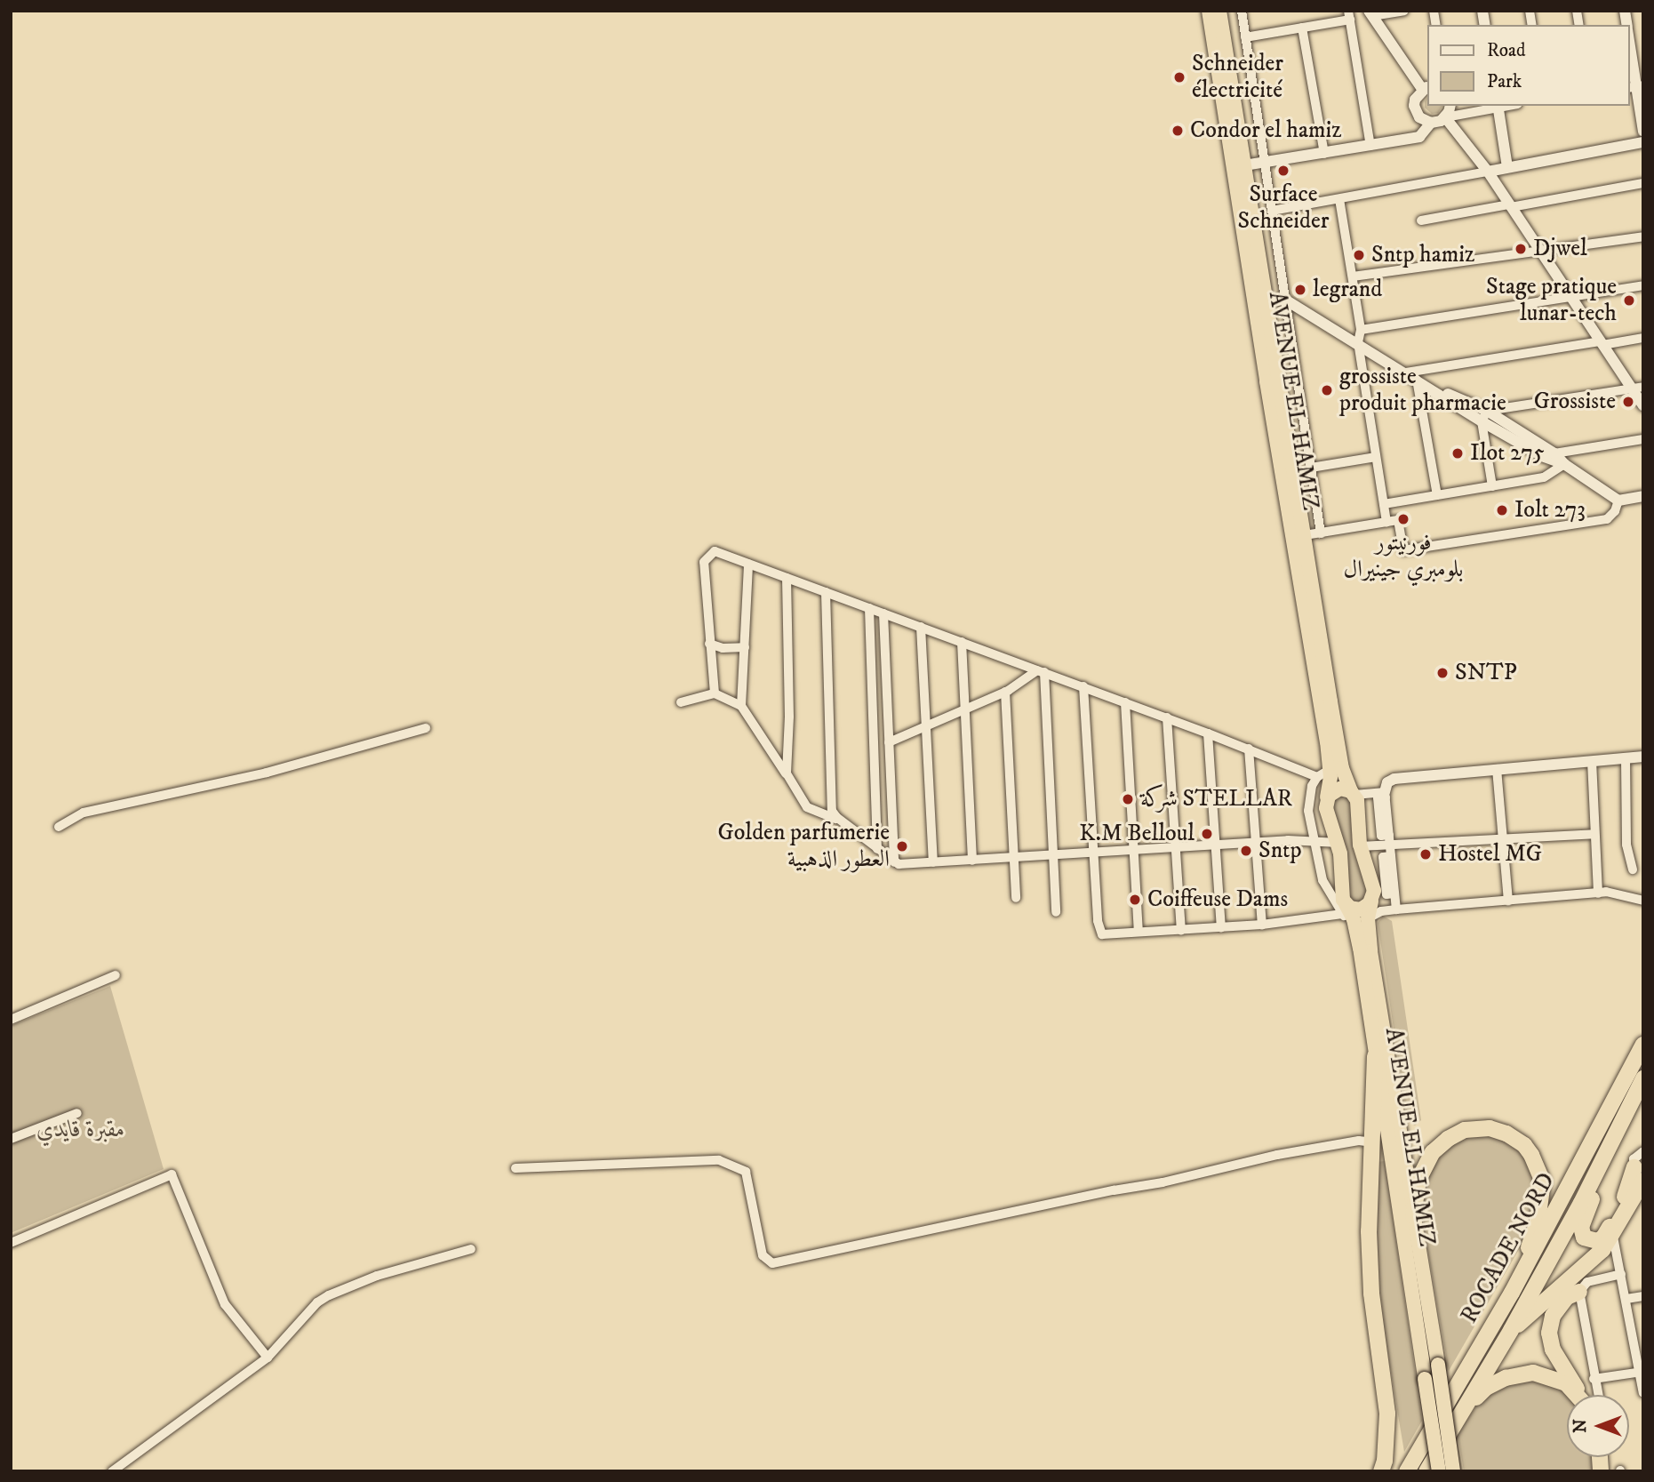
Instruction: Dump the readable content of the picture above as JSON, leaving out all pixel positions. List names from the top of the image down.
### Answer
{
  "streets": {
    "highway": ["AVENUE EL HAMIZ", "ROCADE NORD"]
  },
  "parks": ["مقبرة قايدي"],
  "places": [
    "Schneider électricité",
    "Condor el hamiz",
    "Surface Schneider",
    "Djwel",
    "Sntp hamiz",
    "legrand",
    "Stage pratique lunar-tech",
    "grossiste produit pharmacie",
    "Grossiste",
    "Ilot 275",
    "Iolt 273",
    "فورنيتور بلومبري جينيرال",
    "SNTP",
    "شركة STELLAR",
    "K.M Belloul",
    "Golden parfumerie العطور الذهبية",
    "Sntp",
    "Hostel MG",
    "Coiffeuse Dams"
  ],
  "legend": ["Road", "Park"],
  "north": "left"
}
